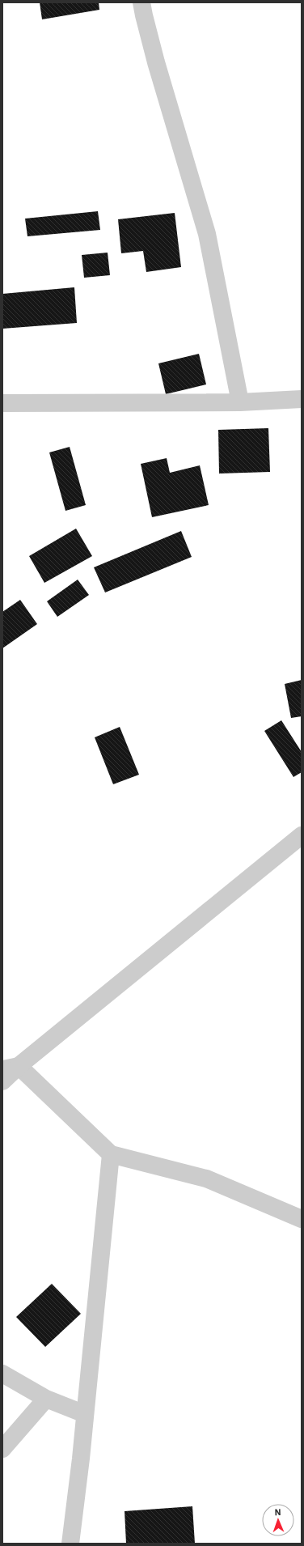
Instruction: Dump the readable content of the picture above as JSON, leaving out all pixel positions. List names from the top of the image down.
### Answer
{
  "north": "top"
}
